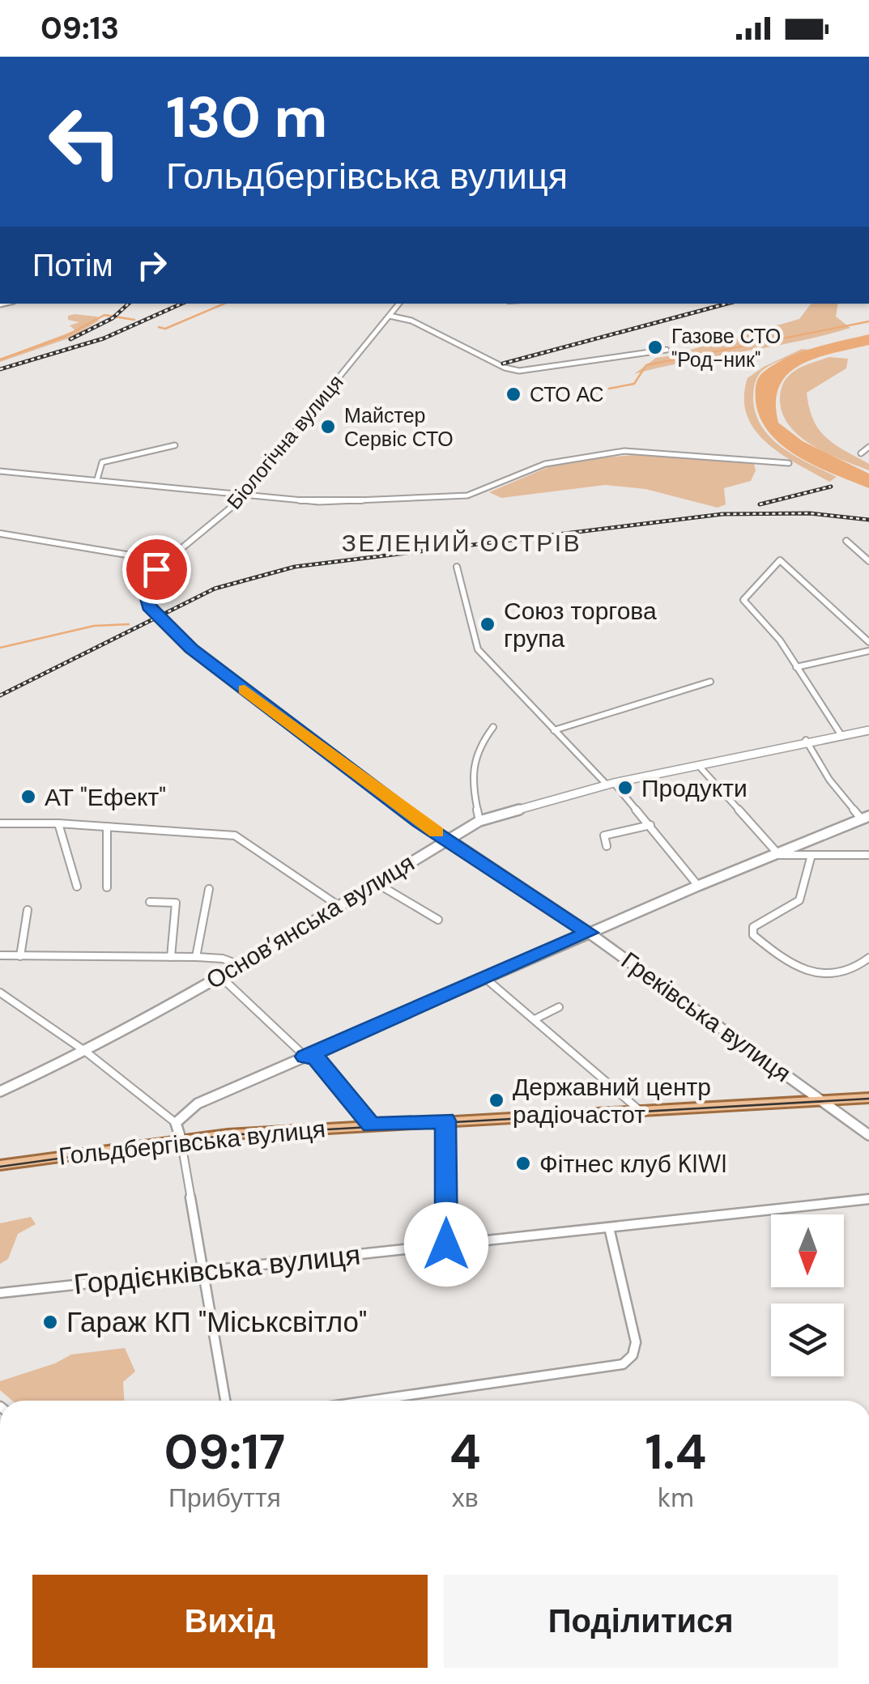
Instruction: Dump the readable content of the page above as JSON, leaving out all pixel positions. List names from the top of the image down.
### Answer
{
  "streets": {
    "main road": ["Гольдбергівська вулиця"],
    "street": [
      "Біологічна вулиця",
      "Основ’янська вулиця",
      "Греківська вулиця",
      "Гордієнківська вулиця"
    ]
  },
  "crossings": [
    ["Біологічна вулиця", "Греківська вулиця"],
    ["Основ’янська вулиця", "Греківська вулиця"],
    ["Греківська вулиця", "Гольдбергівська вулиця"]
  ],
  "districts": ["ЗЕЛЕНИЙ ОСТРІВ"],
  "places": [
    "Газове СТО \"Род-ник\"",
    "СТО АС",
    "Майстер Сервіс СТО",
    "Союз торгова група",
    "Продукти",
    "АТ \"Ефект\"",
    "Державний центр радіочастот",
    "Фітнес клуб KIWI",
    "Гараж КП \"Міськсвітло\""
  ],
  "north": "bottom",
  "page": {
    "status": "09:13",
    "turn": ["130 m", "Гольдбергівська вулиця"],
    "then": "Потім",
    "eta": [
      "09:17",
      "Прибуття",
      "4",
      "хв",
      "1.4",
      "km"
    ],
    "buttons": ["Вихід", "Поділитися"]
  }
}
